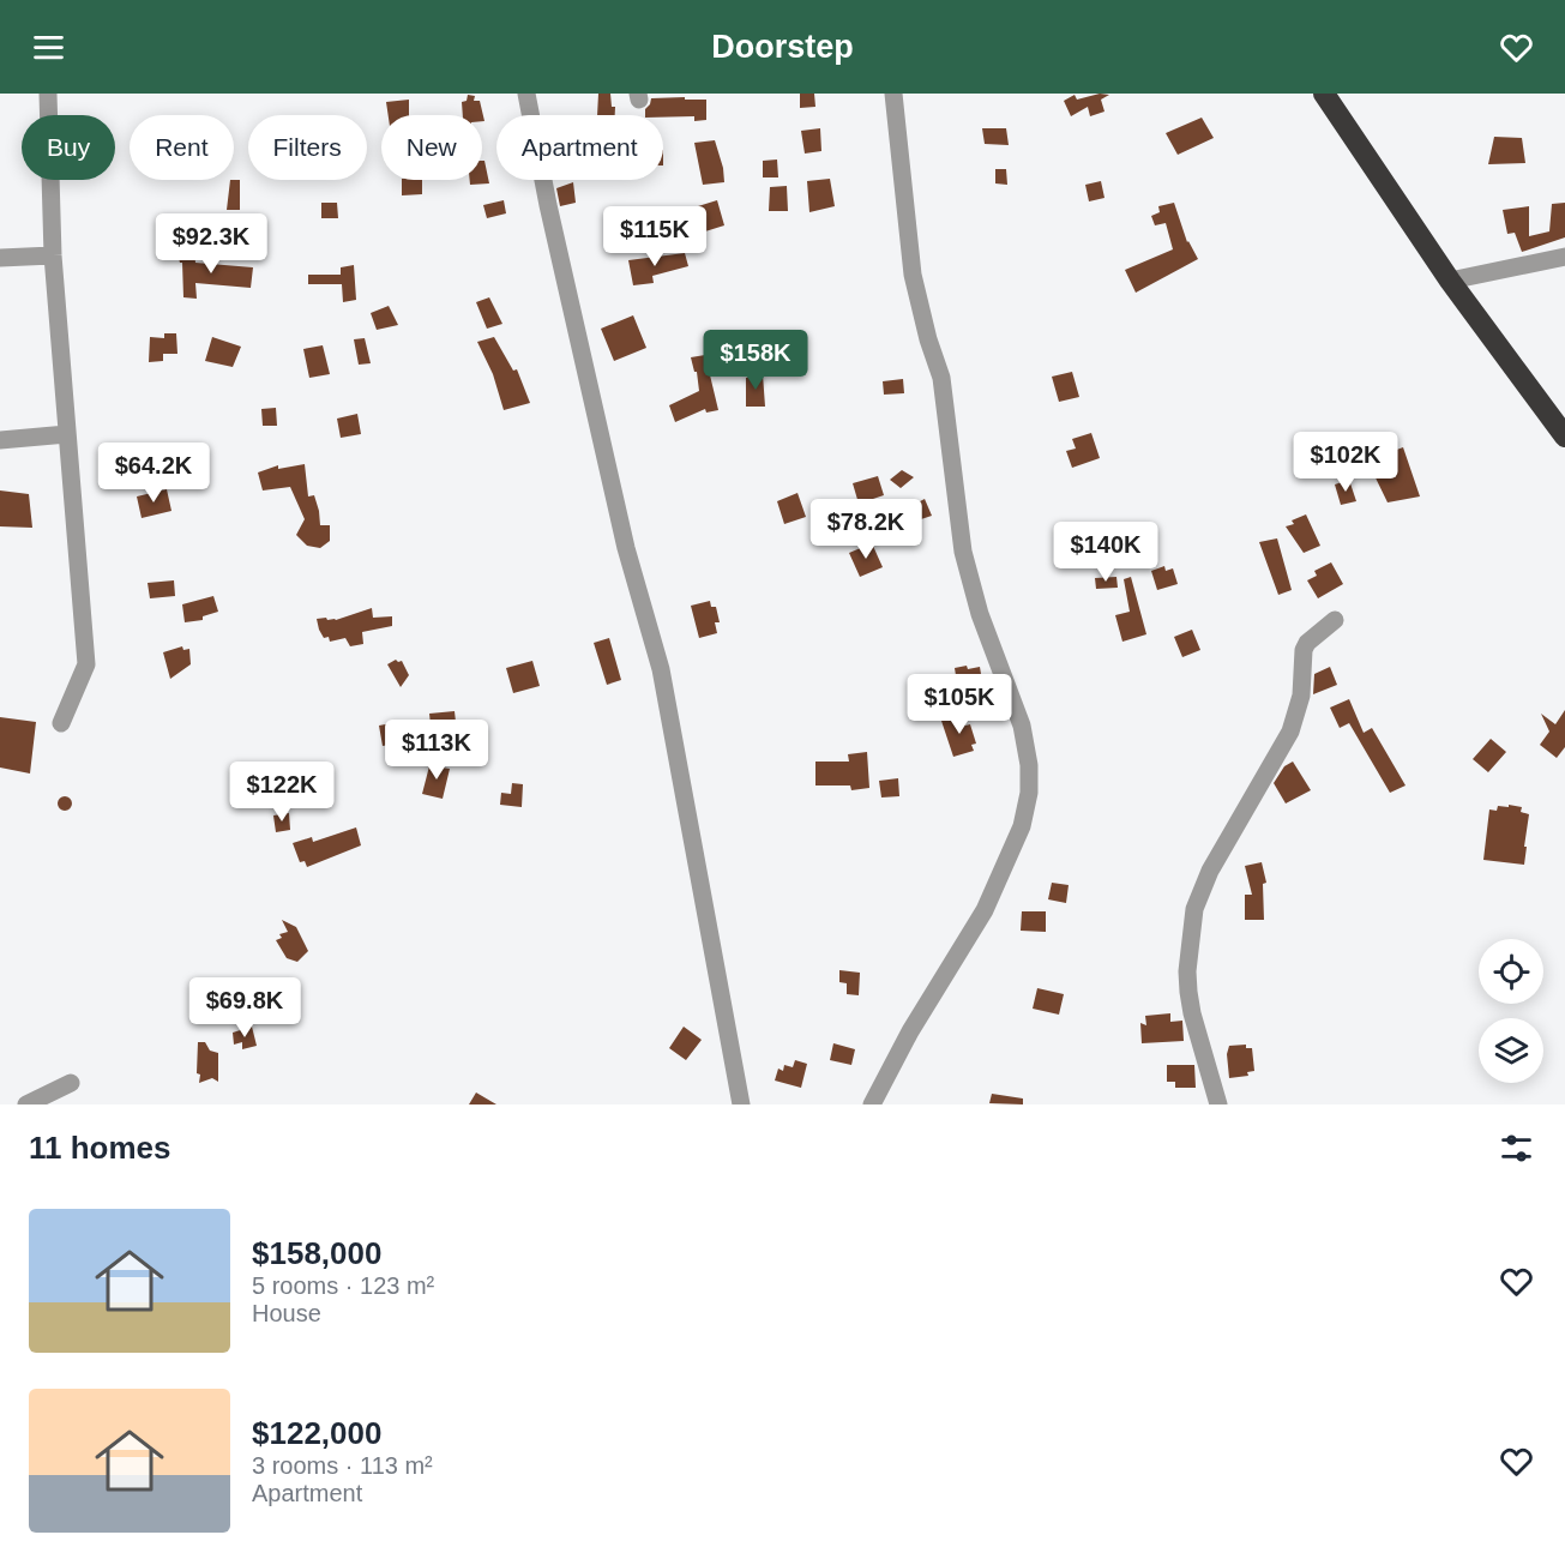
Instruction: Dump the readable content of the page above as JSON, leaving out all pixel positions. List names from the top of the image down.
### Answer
{
  "page": {
    "header": "Doorstep",
    "chip": [
      "Buy",
      "Rent",
      "Filters",
      "New",
      "Apartment"
    ],
    "price": [
      "$115K",
      "$92.3K",
      "$158K",
      "$102K",
      "$64.2K",
      "$78.2K",
      "$140K",
      "$105K",
      "$113K",
      "$122K",
      "$69.8K"
    ],
    "heading": "11 homes",
    "list": [
      {
        "name": "$158,000",
        "note": "5 rooms · 123 m² · House"
      },
      {
        "name": "$122,000",
        "note": "3 rooms · 113 m² · Apartment"
      }
    ]
  }
}
